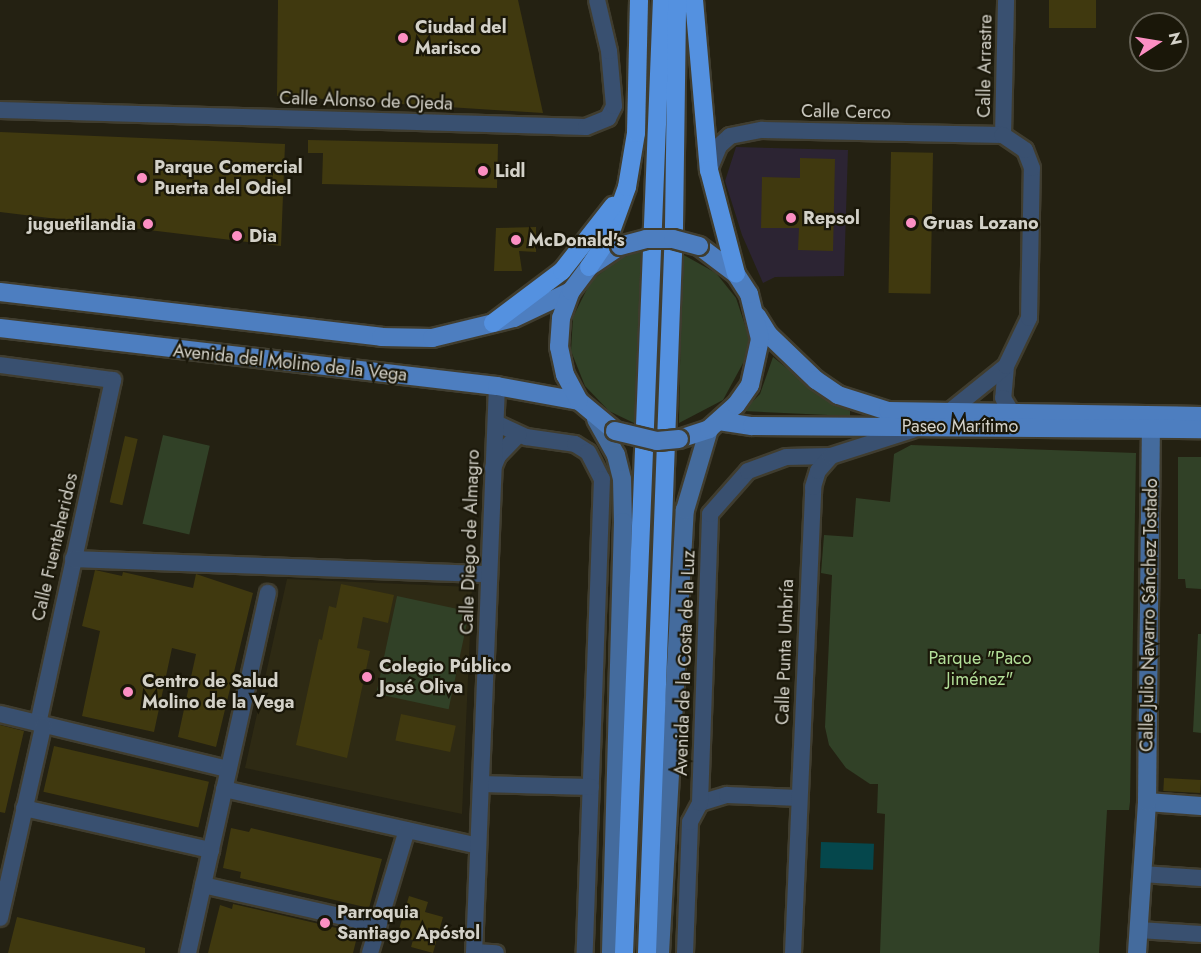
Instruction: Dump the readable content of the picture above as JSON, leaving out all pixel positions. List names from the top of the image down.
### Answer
{
  "streets": {
    "main road": ["Avenida del Molino de la Vega", "Paseo Marítimo", "Calle Julio Navarro Sánchez Tostado"],
    "street": [
      "Calle Arrastre",
      "Calle Alonso de Ojeda",
      "Calle Cerco",
      "Calle Diego de Almagro",
      "Calle Fuenteheridos",
      "Calle Punta Umbría",
      "Avenida de la Costa de la Luz"
    ]
  },
  "crossings": [
    ["Calle Arrastre", "Calle Cerco"],
    ["Calle Arrastre", "Paseo Marítimo"],
    ["Avenida del Molino de la Vega", "Paseo Marítimo"],
    ["Avenida del Molino de la Vega", "Calle Diego de Almagro"],
    ["Paseo Marítimo", "Calle Julio Navarro Sánchez Tostado"],
    ["Calle Punta Umbría", "Avenida de la Costa de la Luz"]
  ],
  "parks": ["Parque \"Paco Jiménez\""],
  "places": [
    "Ciudad del Marisco",
    "Lidl",
    "Parque Comercial Puerta del Odiel",
    "Repsol",
    "Gruas Lozano",
    "juguetilandia",
    "Dia",
    "McDonald's",
    "Colegio Público José Oliva",
    "Centro de Salud Molino de la Vega",
    "Parroquia Santiago Apóstol"
  ],
  "north": "right"
}
